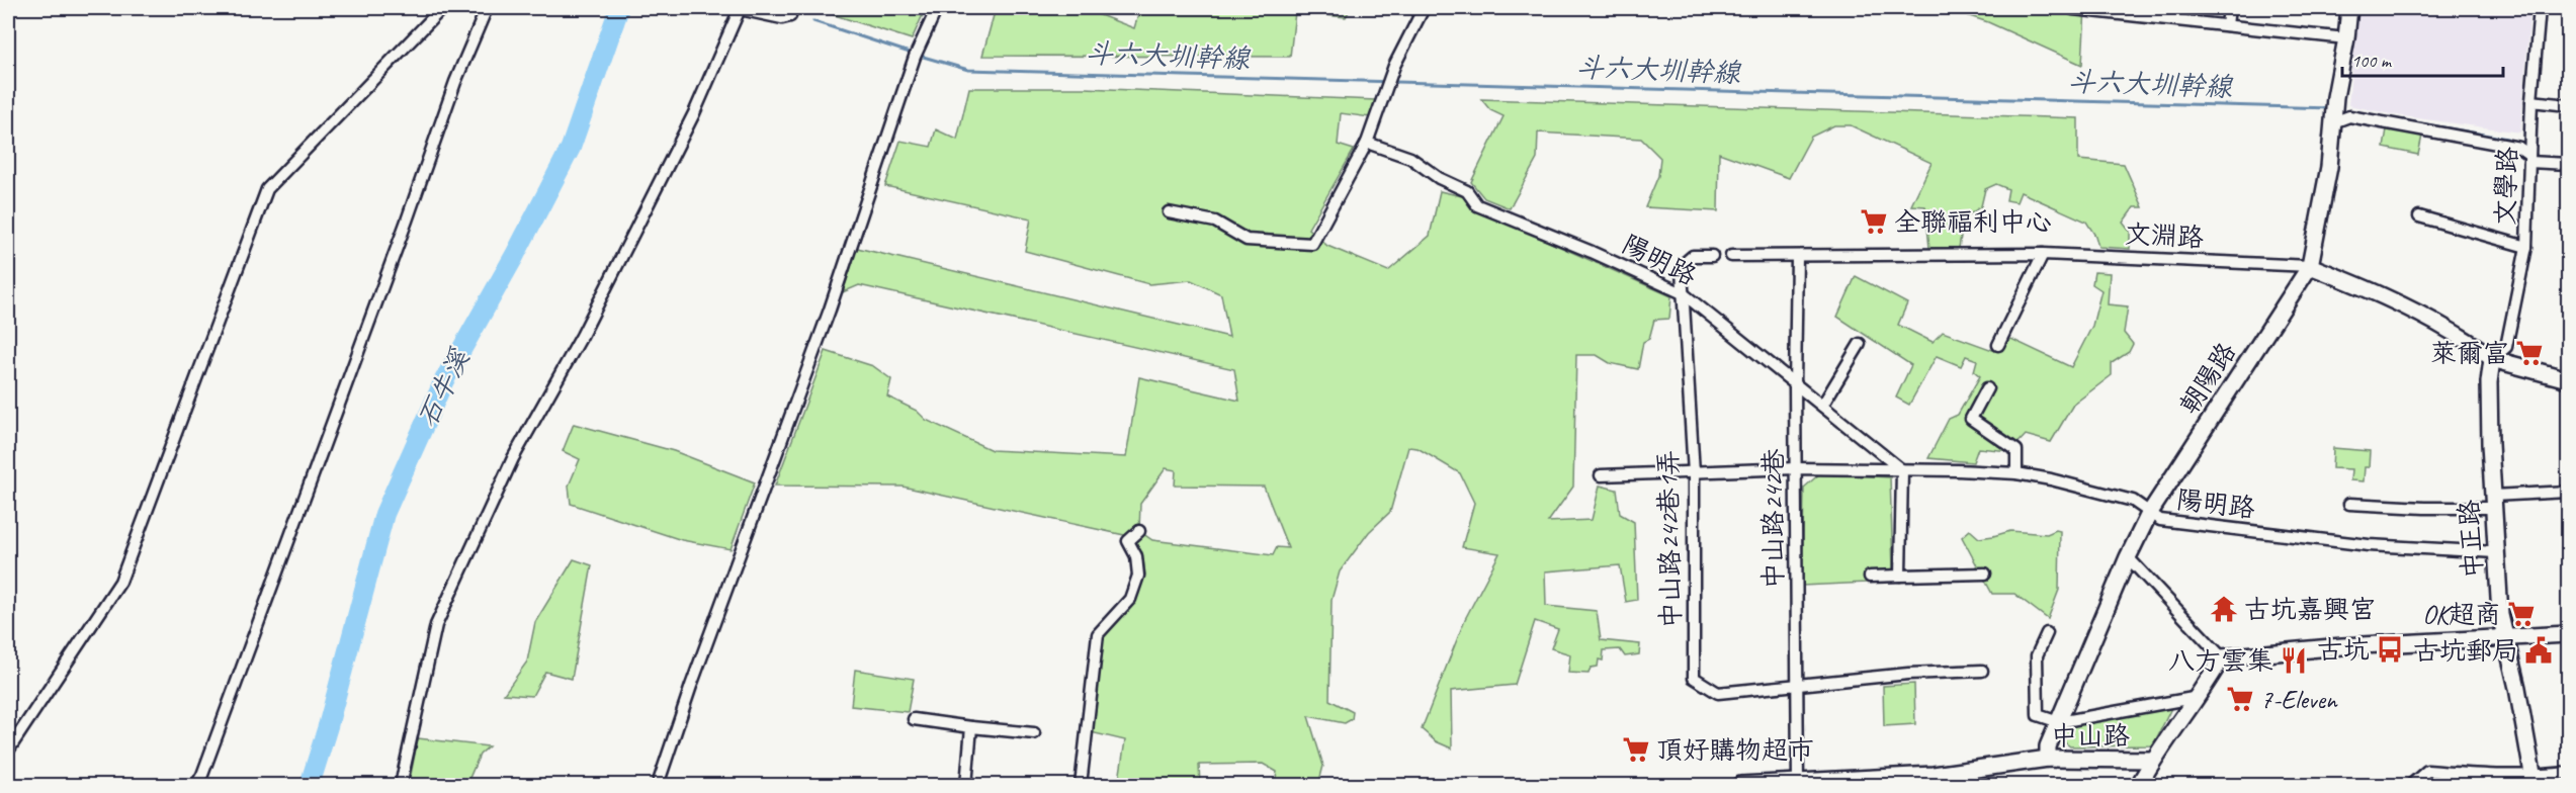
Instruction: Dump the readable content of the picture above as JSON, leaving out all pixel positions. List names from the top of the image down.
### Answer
{
  "streets": {
    "main road": [
      "文淵路",
      "朝陽路",
      "中正路",
      "中山路"
    ],
    "street": [
      "文學路",
      "陽明路",
      "中山路242巷",
      "中山路242巷1弄"
    ]
  },
  "crossings": [
    ["文學路", "文淵路"],
    ["文學路", "中正路"],
    ["文淵路", "朝陽路"],
    ["文淵路", "中山路242巷"],
    ["文淵路", "中正路"],
    ["陽明路", "朝陽路"],
    ["陽明路", "中山路242巷"],
    ["陽明路", "中山路242巷1弄"],
    ["陽明路", "中正路"],
    ["朝陽路", "中山路"],
    ["中山路242巷", "中山路242巷1弄"],
    ["中山路242巷", "中山路"]
  ],
  "water": ["斗六大圳幹線", "石牛溪"],
  "places": {
    "supermarket": [
      "全聯福利中心",
      "萊爾富",
      "OK超商",
      "7-Eleven",
      "頂好購物超市"
    ],
    "temple": ["古坑嘉興宮"],
    "bus stop": ["古坑"],
    "public building": ["古坑郵局"],
    "restaurant": ["八方雲集"]
  },
  "scale_bar": "100 m"
}
